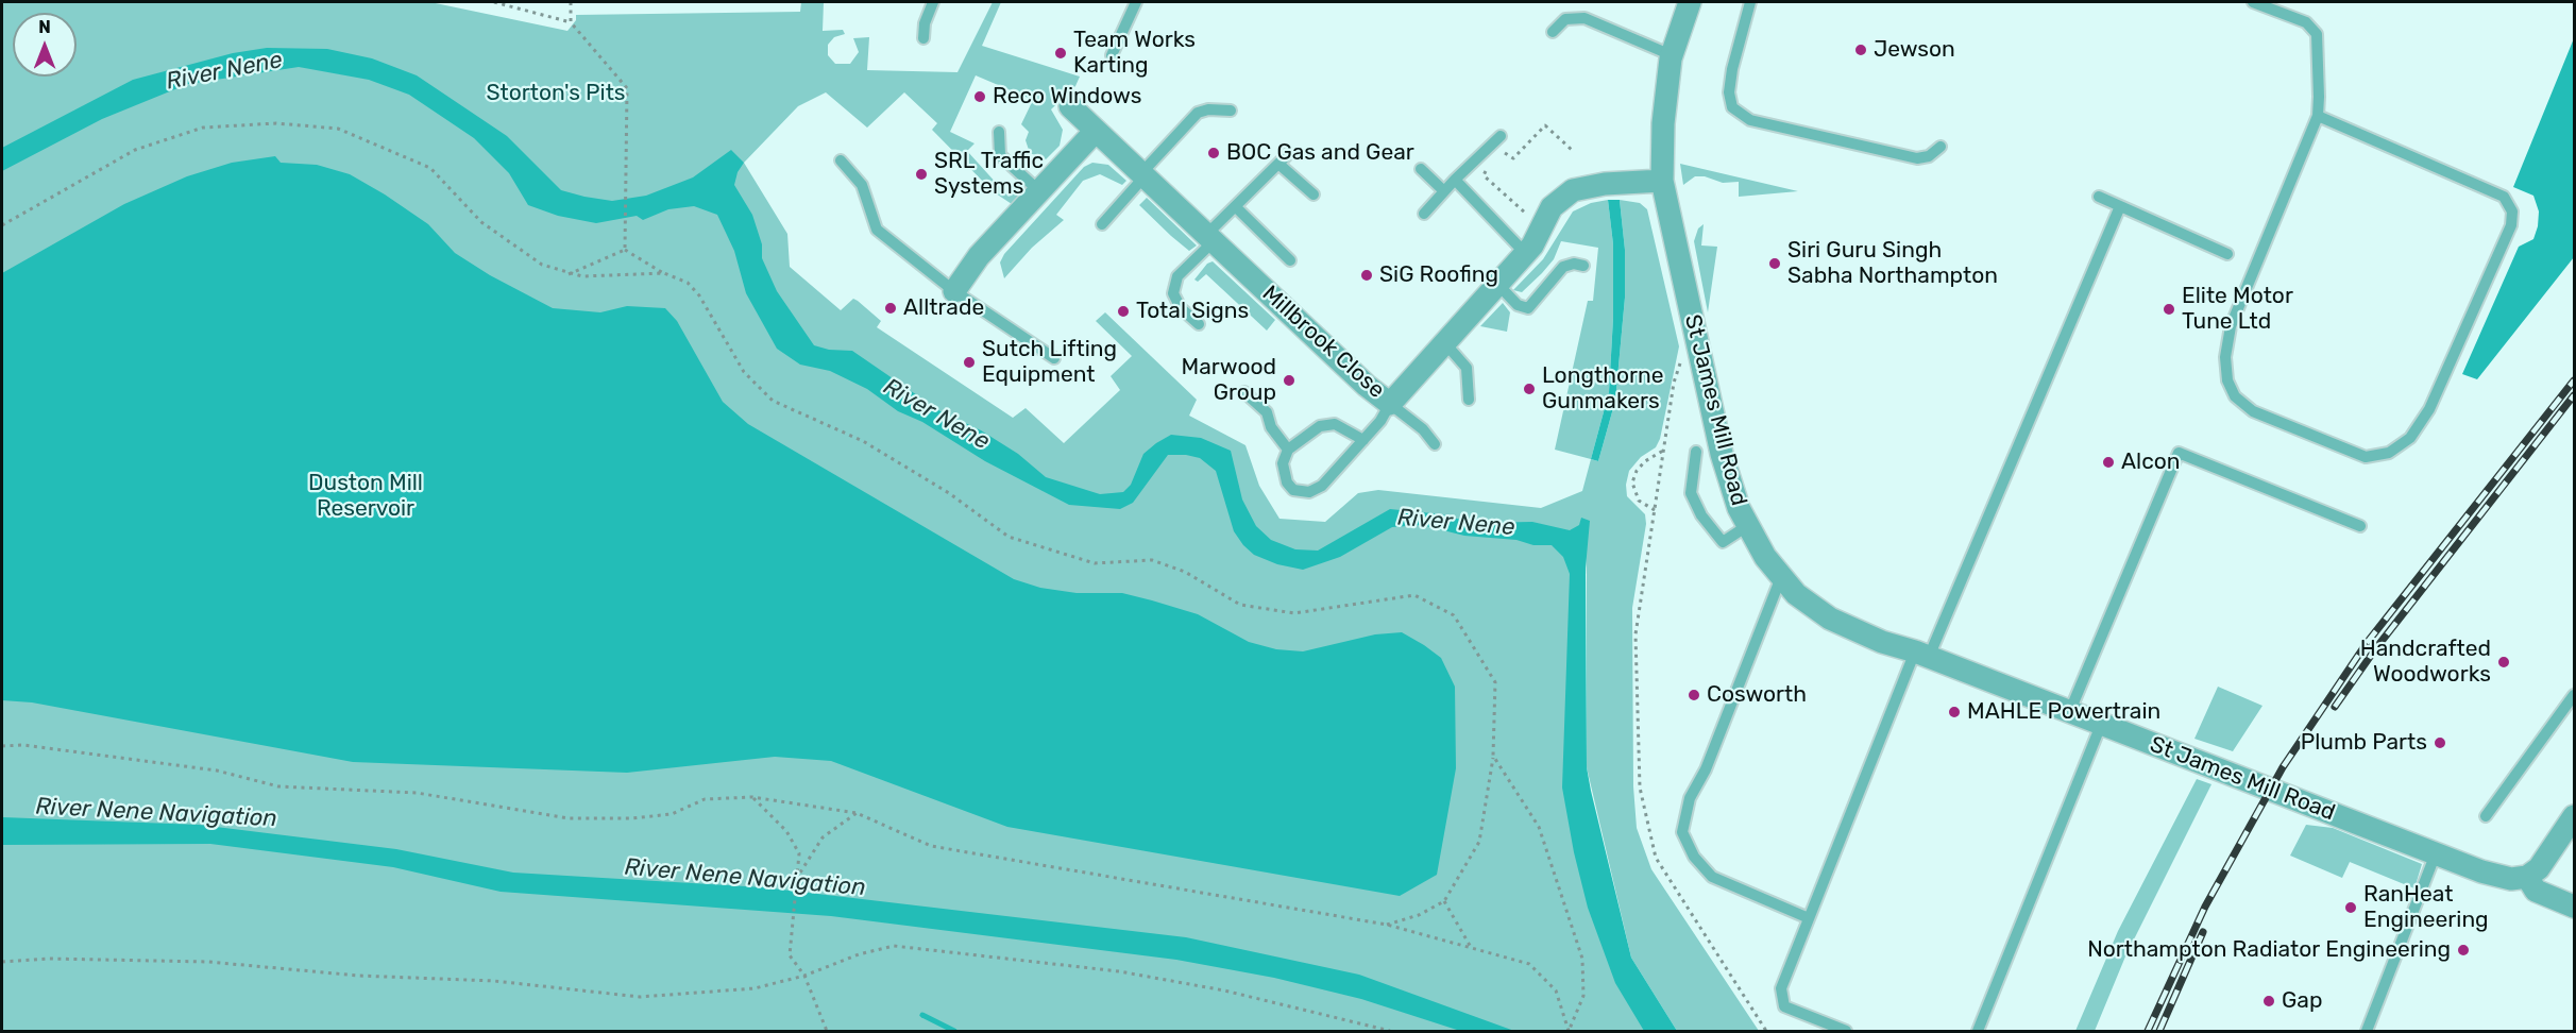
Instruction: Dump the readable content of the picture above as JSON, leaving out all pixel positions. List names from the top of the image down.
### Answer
{
  "streets": {
    "street": ["Millbrook Close", "St James Mill Road"]
  },
  "crossings": [
    ["Millbrook Close", "St James Mill Road"]
  ],
  "water": ["River Nene", "River Nene Navigation"],
  "parks": ["Storton's Pits", "Duston Mill Reservoir"],
  "places": [
    "Jewson",
    "Team Works Karting",
    "Reco Windows",
    "BOC Gas and Gear",
    "SRL Traffic Systems",
    "Siri Guru Singh Sabha Northampton",
    "SiG Roofing",
    "Alltrade",
    "Elite Motor Tune Ltd",
    "Total Signs",
    "Sutch Lifting Equipment",
    "Marwood Group",
    "Longthorne Gunmakers",
    "Alcon",
    "Handcrafted Woodworks",
    "Cosworth",
    "MAHLE Powertrain",
    "Plumb Parts",
    "RanHeat Engineering",
    "Northampton Radiator Engineering",
    "Gap"
  ],
  "north": "top"
}
